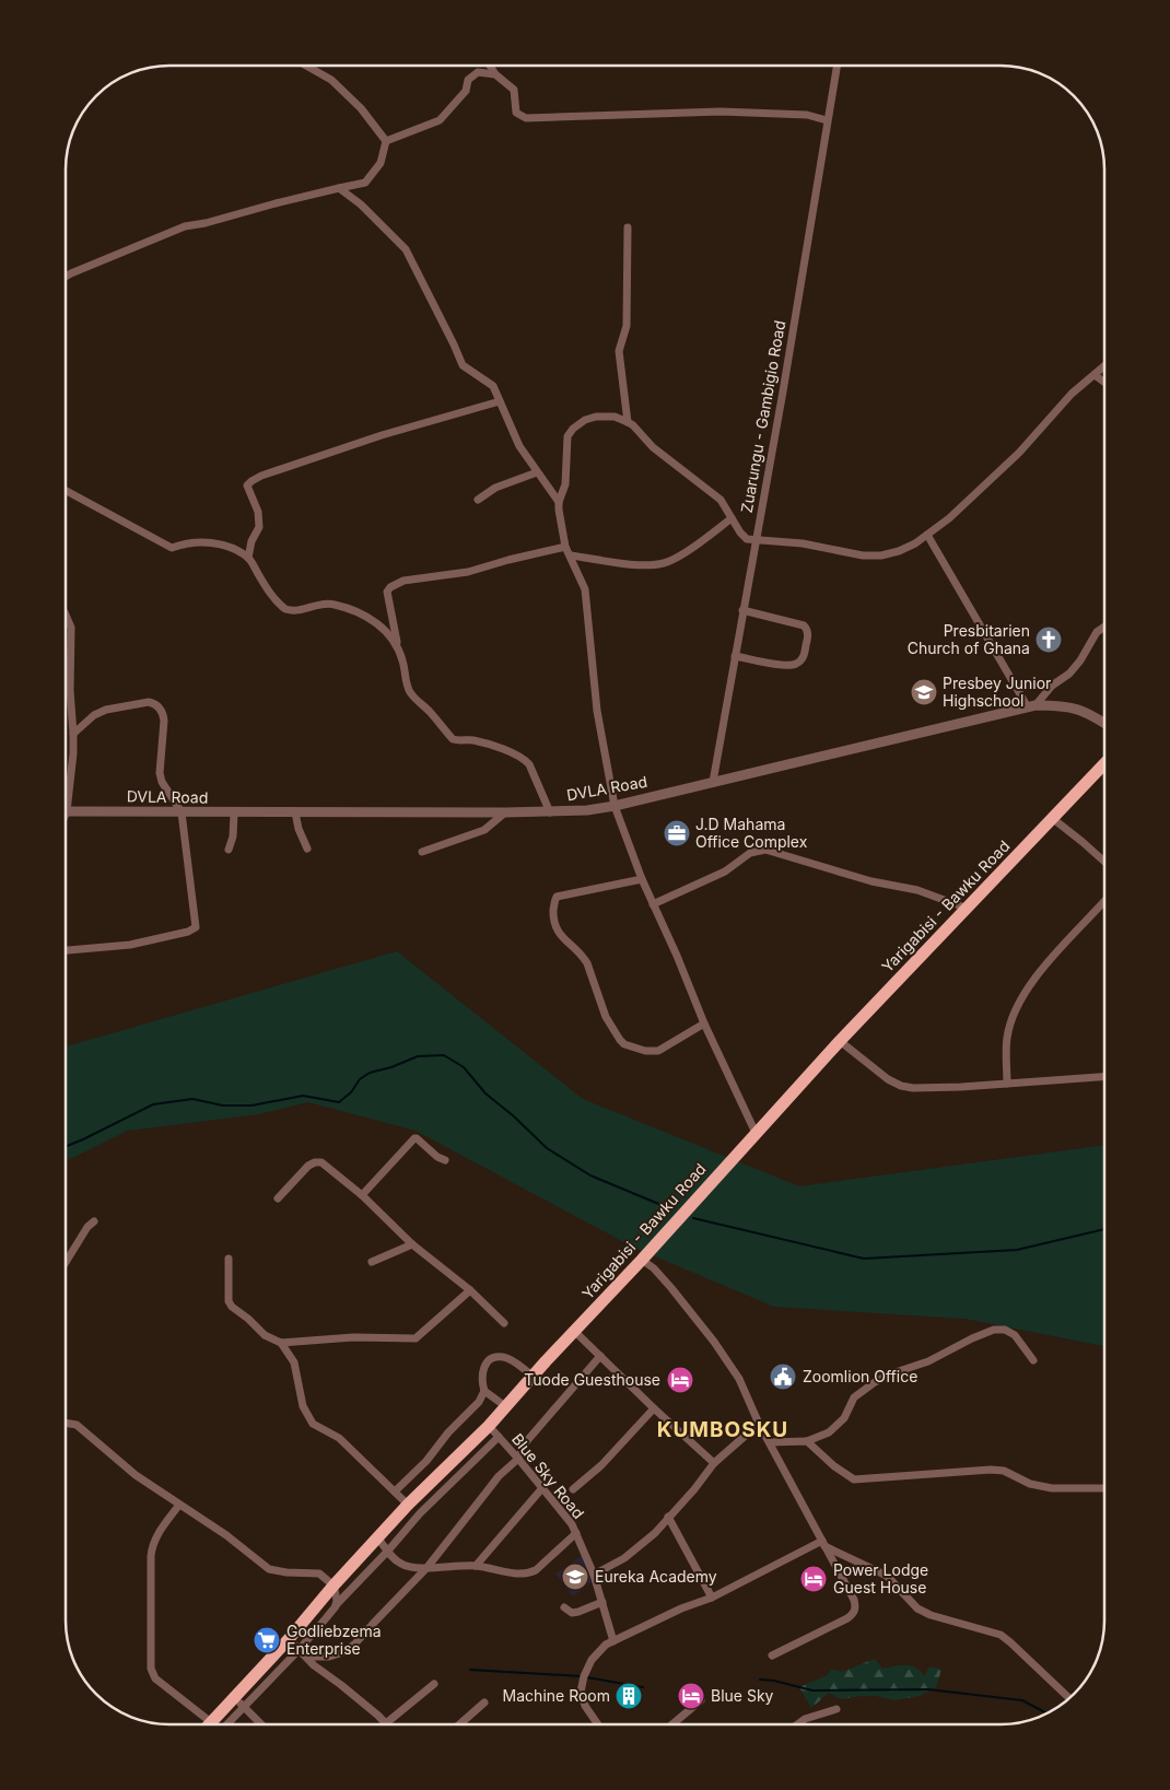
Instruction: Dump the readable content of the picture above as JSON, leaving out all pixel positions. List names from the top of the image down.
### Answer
{
  "streets": {
    "highway": ["Yarigabisi - Bawku Road"],
    "street": ["Zuarungu - Gambigio Road", "DVLA Road", "Blue Sky Road"]
  },
  "crossings": [
    ["Zuarungu - Gambigio Road", "DVLA Road"],
    ["Yarigabisi - Bawku Road", "Blue Sky Road"]
  ],
  "districts": ["KUMBOSKU"],
  "places": {
    "church": ["Presbitarien Church of Ghana"],
    "school or university": ["Presbey Junior Highschool", "Eureka Academy"],
    "office": ["J.D Mahama Office Complex"],
    "public building": ["Zoomlion Office"],
    "hotel": ["Tuode Guesthouse", "Power Lodge Guest House", "Blue Sky"],
    "supermarket": ["Godliebzema Enterprise"],
    "building": ["Machine Room"]
  }
}
